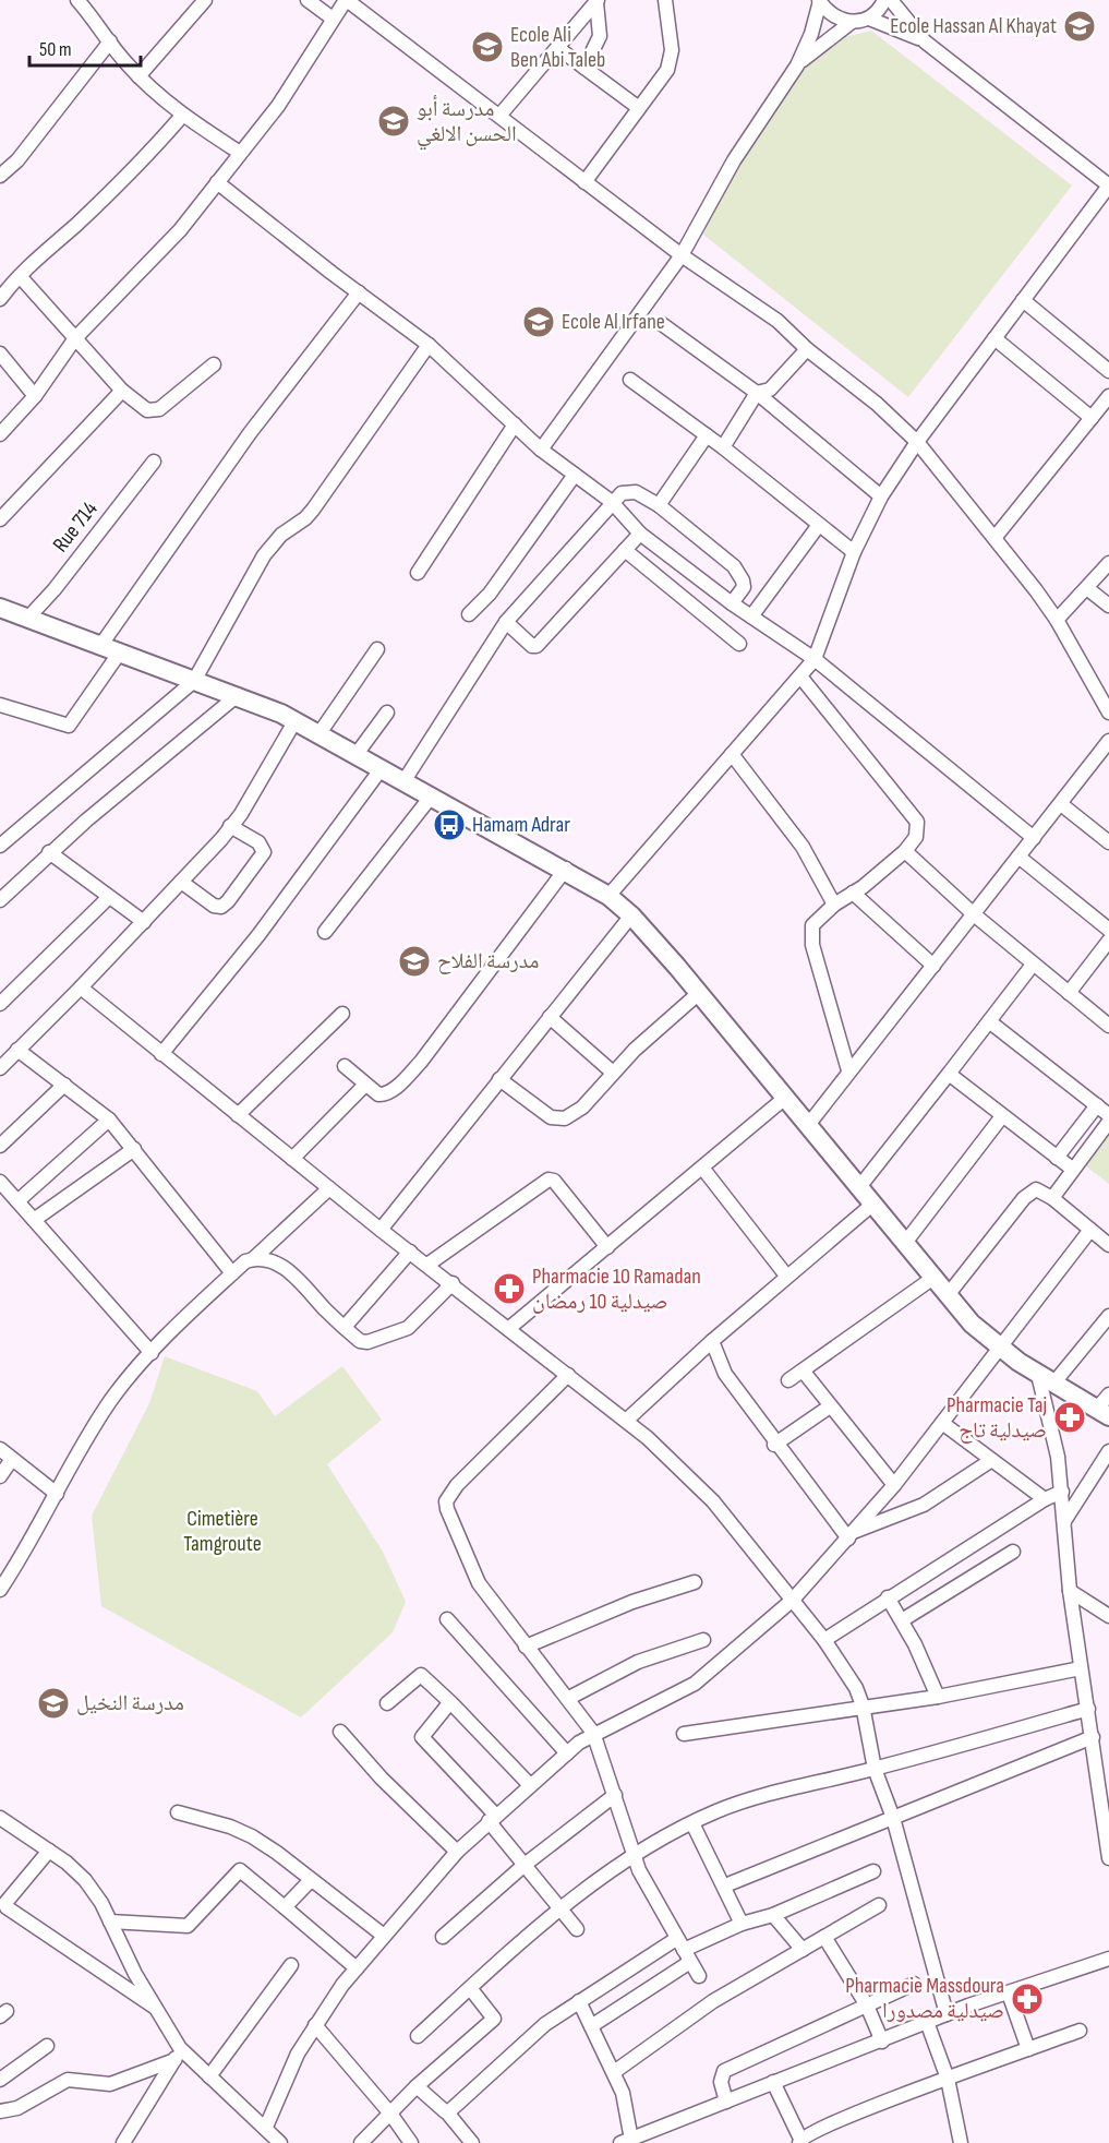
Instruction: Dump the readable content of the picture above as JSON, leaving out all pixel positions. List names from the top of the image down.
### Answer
{
  "streets": {
    "street": ["Rue 714"]
  },
  "parks": ["Cimetière Tamgroute"],
  "places": {
    "school or university": [
      "Ecole Hassan Al Khayat",
      "Ecole Ali Ben Abi Taleb",
      "مدرسة أبو الحسن الالغي",
      "Ecole Al Irfane",
      "مدرسة الفلاح",
      "مدرسة النخيل"
    ],
    "bus stop": ["Hamam Adrar"],
    "pharmacy": ["Pharmacie 10 Ramadan صيدلية 10 رمضان", "Pharmacie Taj صيدلية تاج", "Pharmacie Massdoura صيدلية مصدورا"]
  },
  "scale_bar": "50 m"
}
